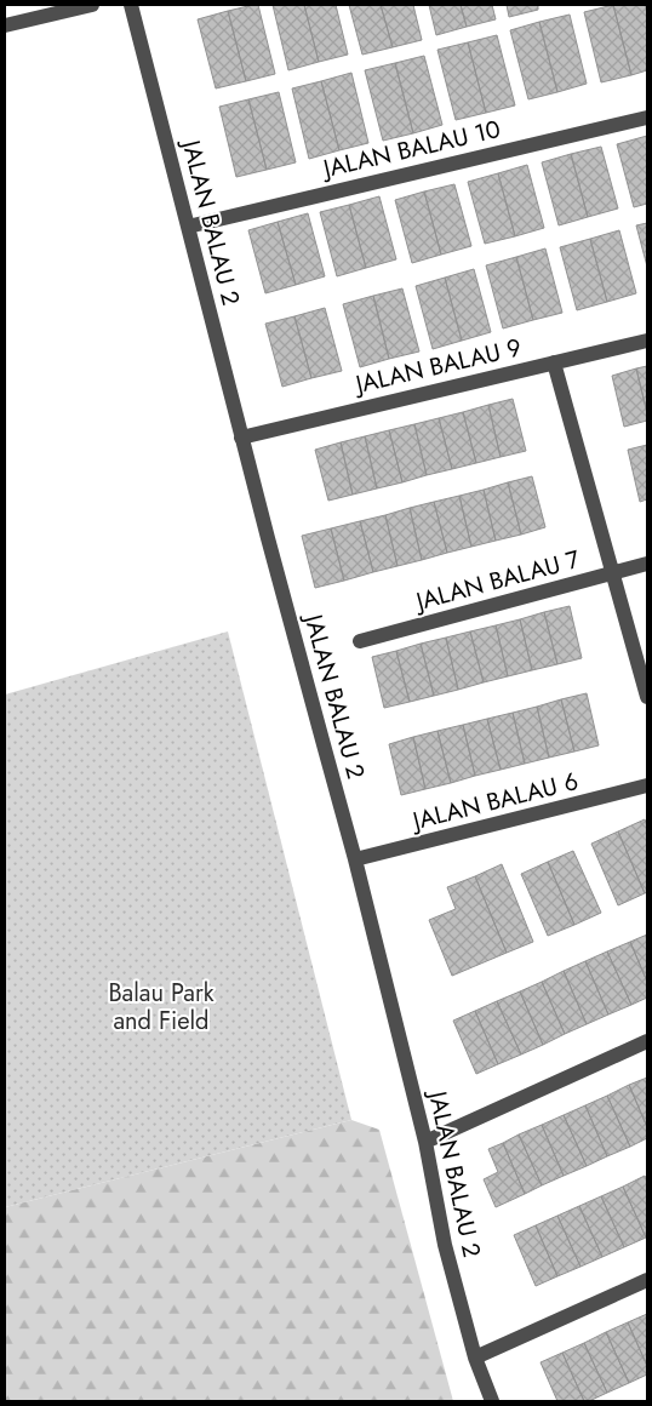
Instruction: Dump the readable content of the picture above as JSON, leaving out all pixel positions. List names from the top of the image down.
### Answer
{
  "streets": {
    "street": [
      "JALAN BALAU 10",
      "JALAN BALAU 2",
      "JALAN BALAU 9",
      "JALAN BALAU 7",
      "JALAN BALAU 6"
    ]
  },
  "crossings": [
    ["JALAN BALAU 10", "JALAN BALAU 2"],
    ["JALAN BALAU 2", "JALAN BALAU 9"],
    ["JALAN BALAU 2", "JALAN BALAU 6"]
  ],
  "parks": ["Balau Park and Field"]
}
